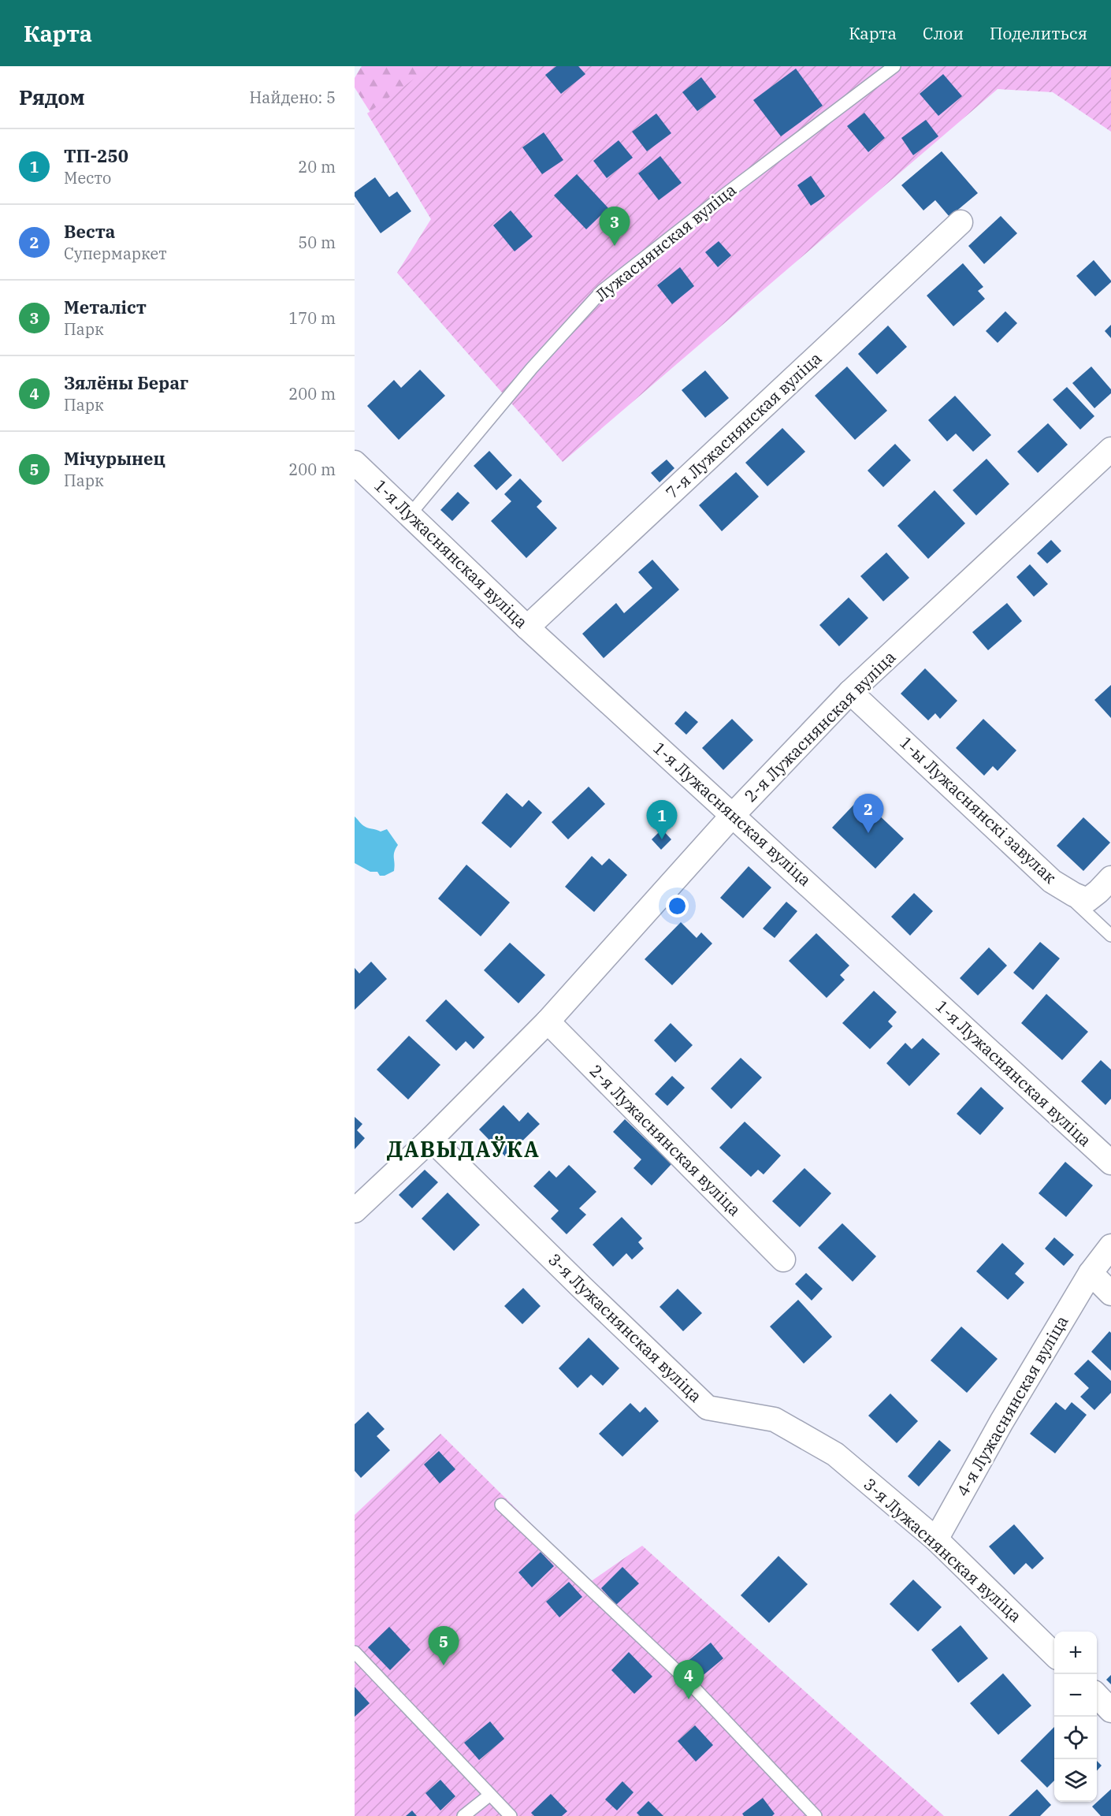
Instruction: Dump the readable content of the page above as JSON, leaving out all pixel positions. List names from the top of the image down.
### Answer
{
  "streets": {
    "street": [
      "7-я Лужаснянская вуліца",
      "1-я Лужаснянская вуліца",
      "2-я Лужаснянская вуліца",
      "1-ы Лужаснянскі завулак",
      "3-я Лужаснянская вуліца",
      "4-я Лужаснянская вуліца"
    ],
    "lane": ["Лужаснянская вуліца"]
  },
  "crossings": [
    ["Лужаснянская вуліца", "1-я Лужаснянская вуліца"],
    ["7-я Лужаснянская вуліца", "1-я Лужаснянская вуліца"],
    ["1-я Лужаснянская вуліца", "2-я Лужаснянская вуліца"],
    ["2-я Лужаснянская вуліца", "1-ы Лужаснянскі завулак"],
    ["2-я Лужаснянская вуліца", "3-я Лужаснянская вуліца"],
    ["3-я Лужаснянская вуліца", "4-я Лужаснянская вуліца"]
  ],
  "districts": ["ДАВЫДАЎКА"],
  "page": {
    "header": "Карта",
    "nav": ["Карта", "Слои", "Поделиться"],
    "heading": ["Рядом", "Найдено: 5"],
    "list": [
      {
        "mark": "1",
        "name": "ТП-250",
        "note": "Место",
        "value": "20 m"
      },
      {
        "mark": "2",
        "name": "Веста",
        "note": "Супермаркет",
        "value": "50 m"
      },
      {
        "mark": "3",
        "name": "Металіст",
        "note": "Парк",
        "value": "170 m"
      },
      {
        "mark": "4",
        "name": "Зялёны Бераг",
        "note": "Парк",
        "value": "200 m"
      },
      {
        "mark": "5",
        "name": "Мічурынец",
        "note": "Парк",
        "value": "200 m"
      }
    ],
    "pins": [
      "3",
      "2",
      "1",
      "5",
      "4"
    ],
    "map_buttons": ["+", "−"]
  }
}
